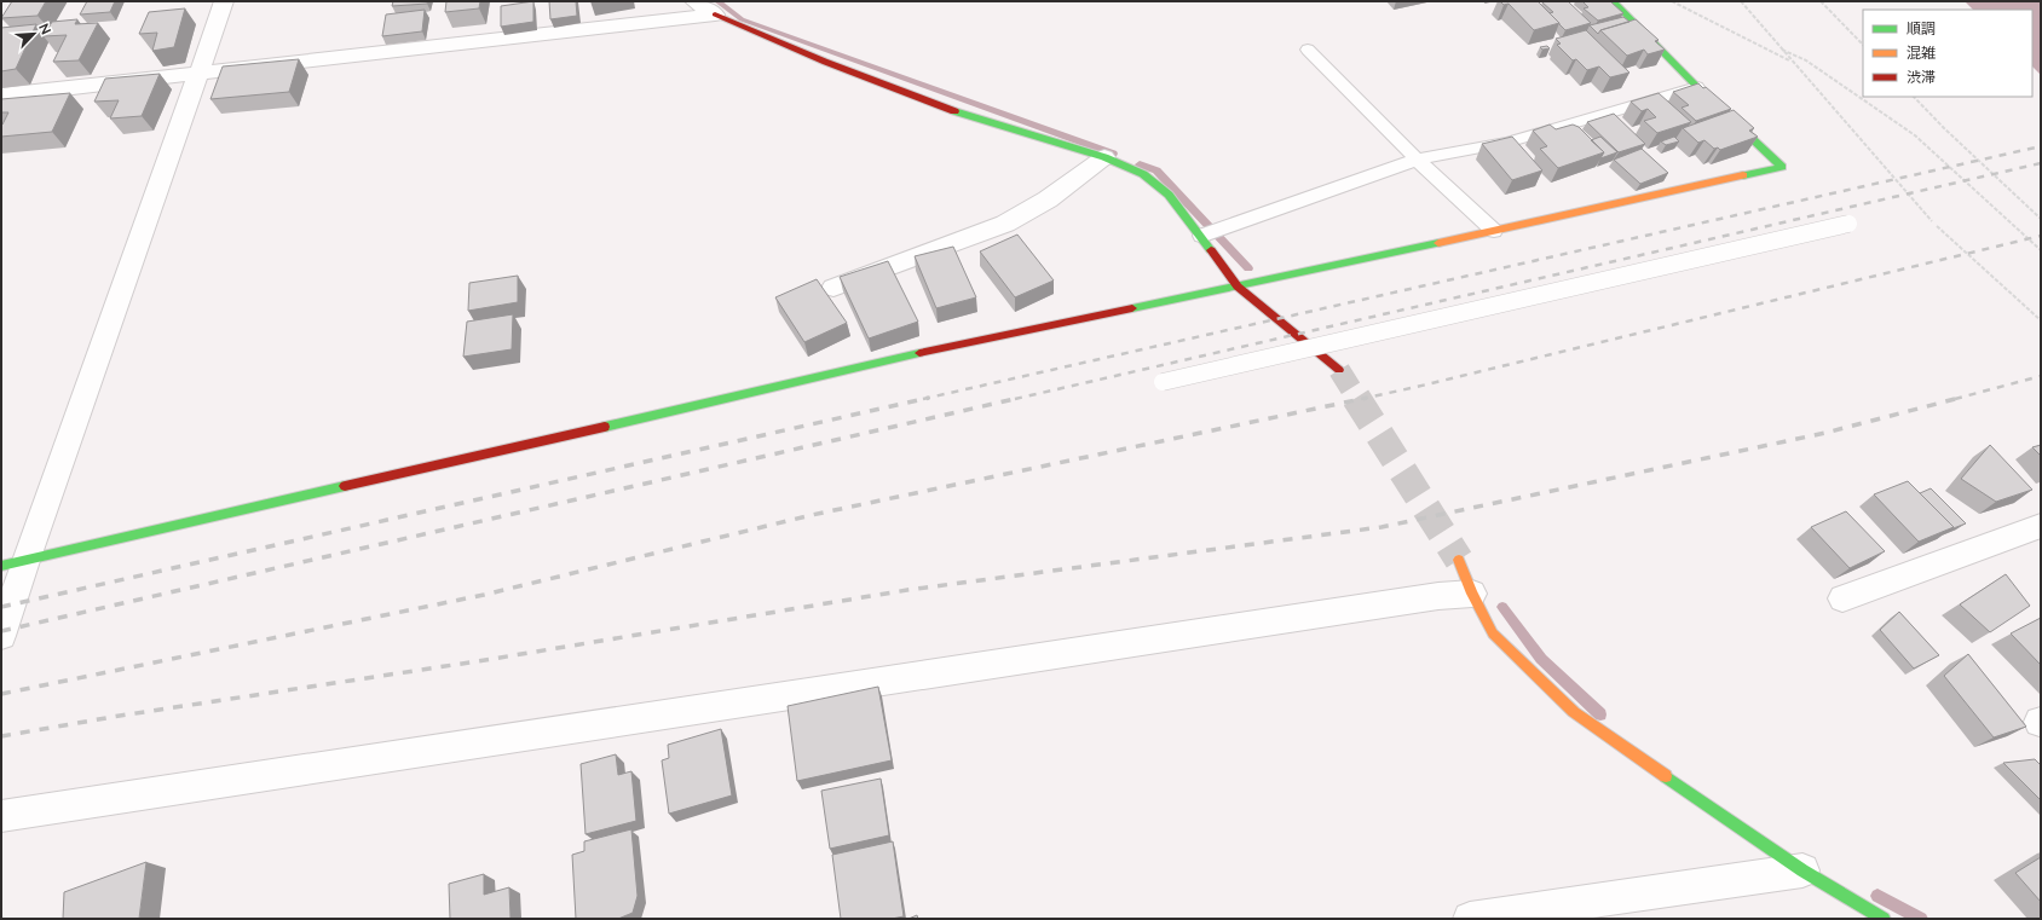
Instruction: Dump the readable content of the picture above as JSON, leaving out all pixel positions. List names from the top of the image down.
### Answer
{
  "legend": ["順調", "混雑", "渋滞"],
  "north": "top right"
}
